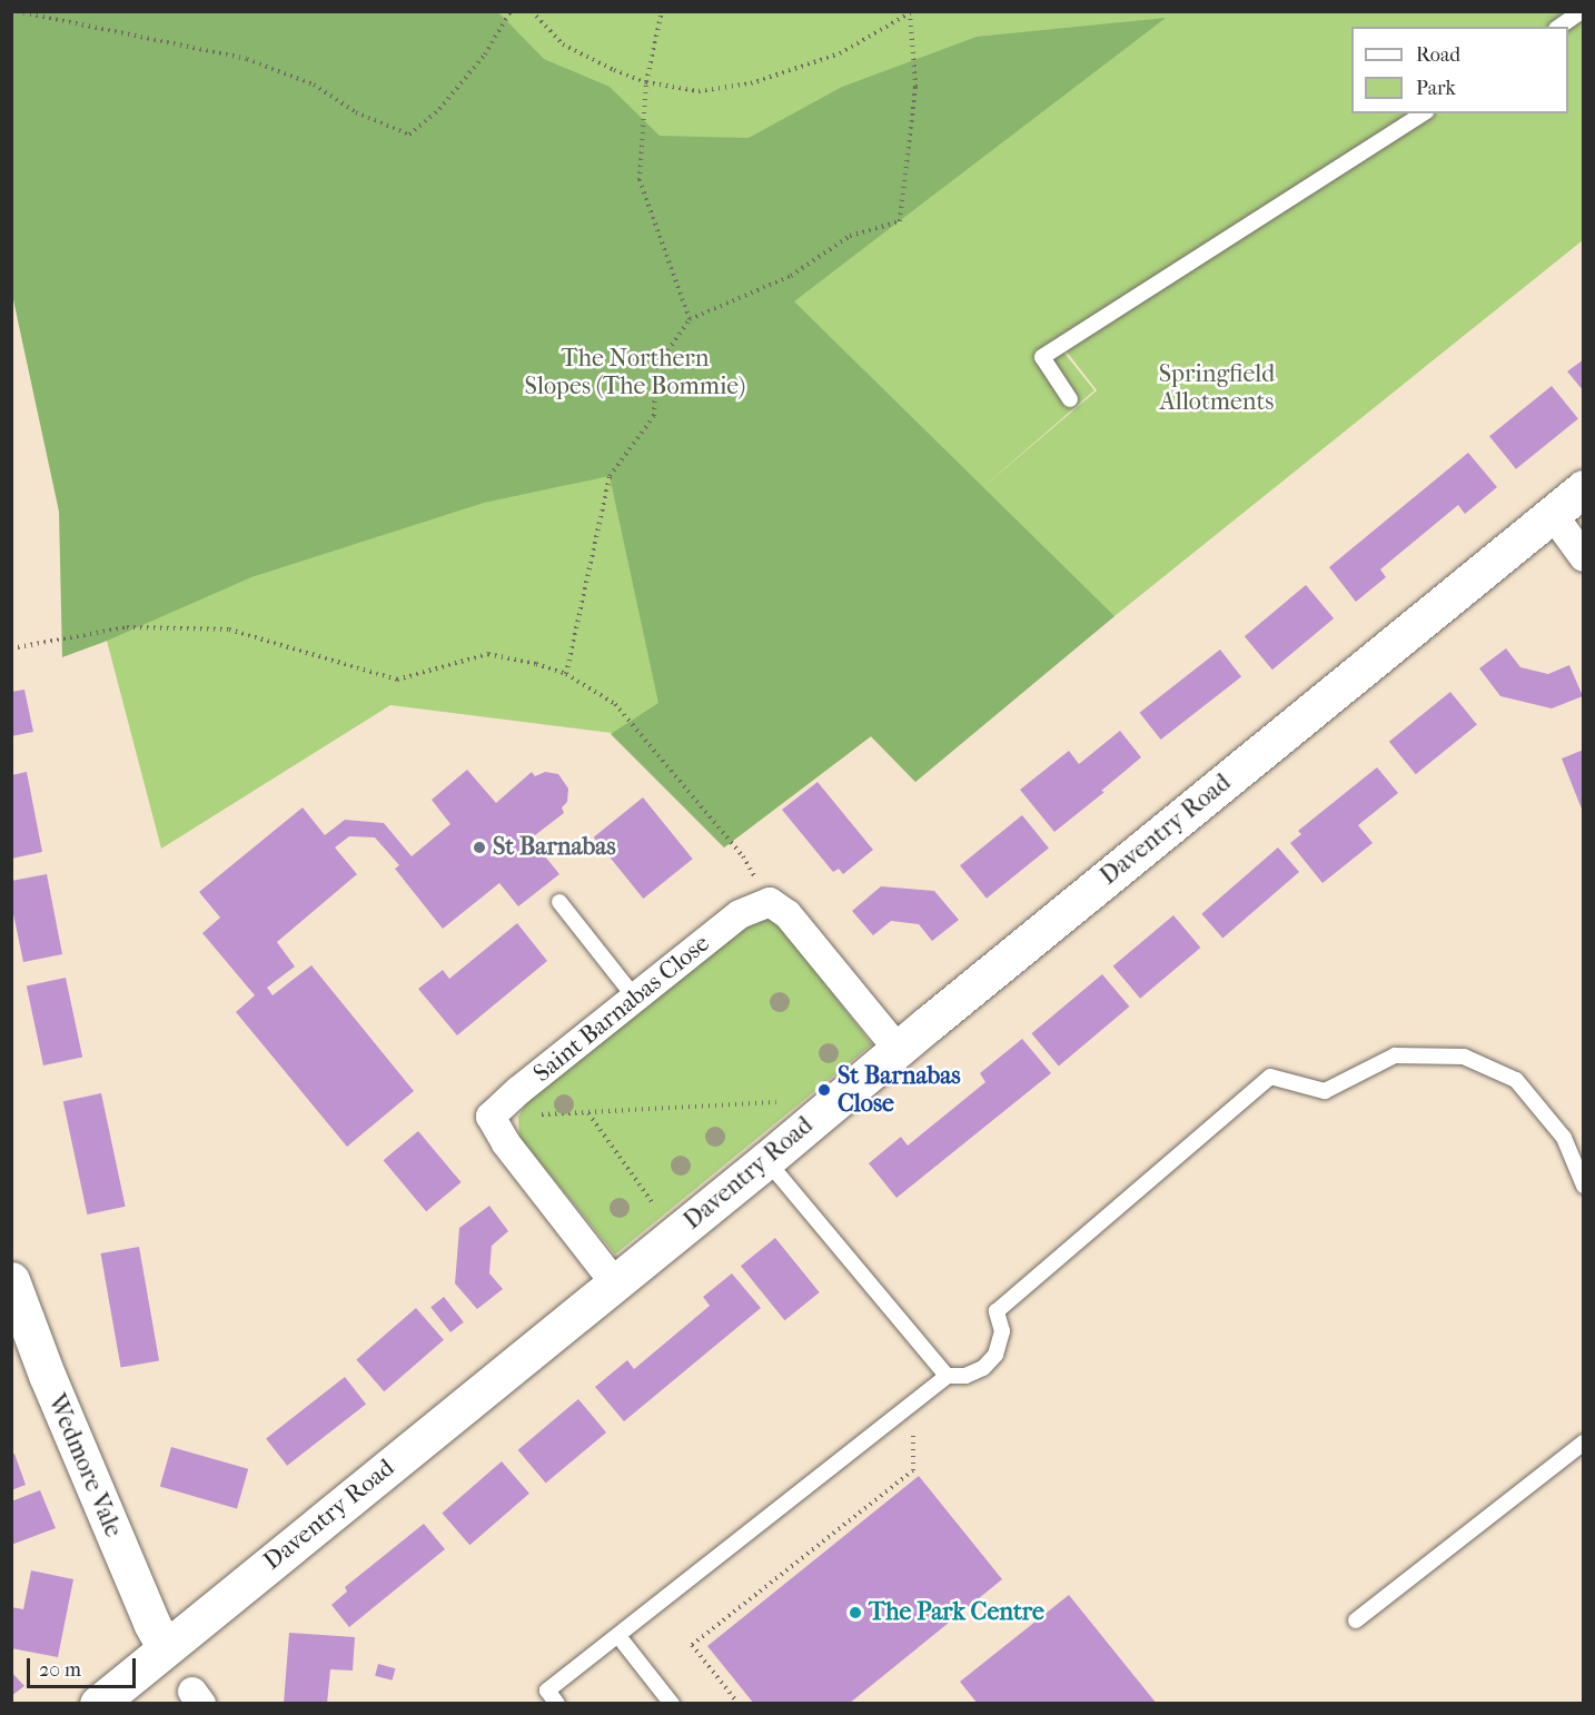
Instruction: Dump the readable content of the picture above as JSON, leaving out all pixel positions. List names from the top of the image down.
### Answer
{
  "streets": {
    "street": ["Daventry Road", "Saint Barnabas Close", "Wedmore Vale"]
  },
  "crossings": [
    ["Daventry Road", "Wedmore Vale"]
  ],
  "parks": ["The Northern Slopes (The Bommie)", "Springfield Allotments"],
  "places": ["St Barnabas", "St Barnabas Close", "The Park Centre"],
  "legend": ["Road", "Park"],
  "scale_bar": "20 m"
}
